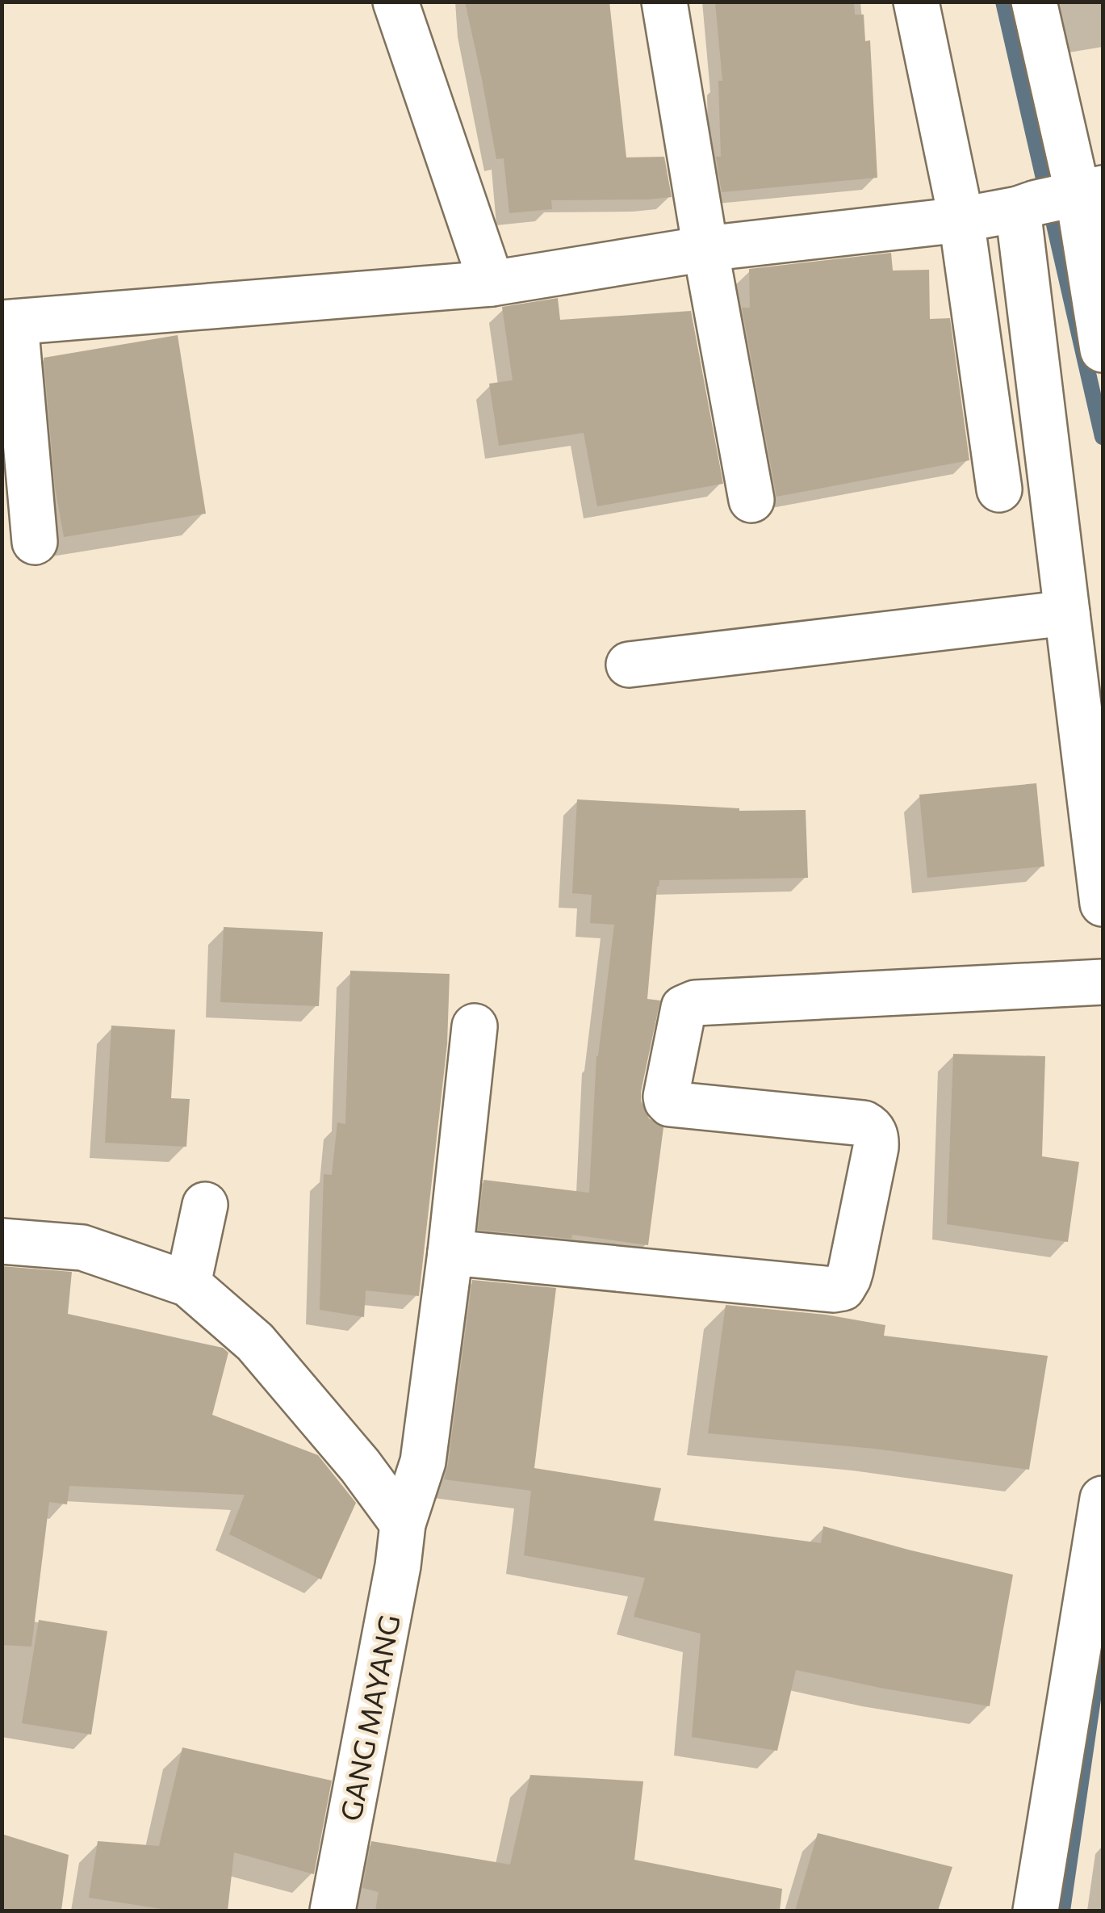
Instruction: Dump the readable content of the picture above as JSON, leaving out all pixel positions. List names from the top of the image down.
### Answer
{
  "streets": {
    "street": ["GANG MAYANG"]
  }
}
